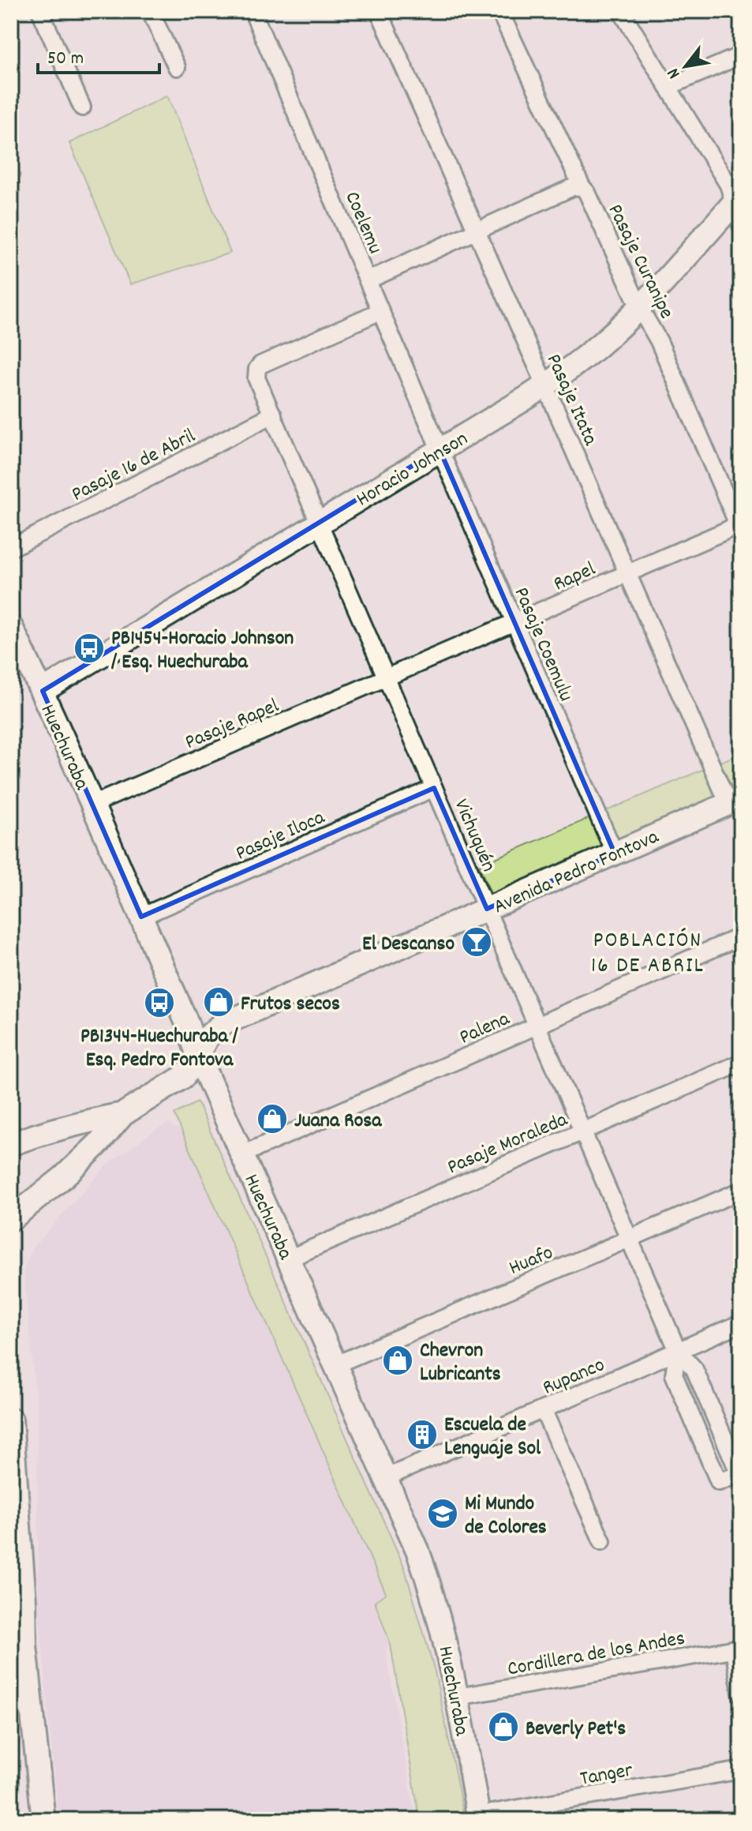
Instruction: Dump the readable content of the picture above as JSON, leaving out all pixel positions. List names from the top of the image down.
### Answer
{
  "streets": {
    "street": [
      "Coelemu",
      "Pasaje Curanipe",
      "Pasaje Itata",
      "Pasaje 16 de Abril",
      "Horacio Johnson",
      "Rapel",
      "Pasaje Coemulu",
      "Pasaje Rapel",
      "Huechuraba",
      "Pasaje Iloca",
      "Vichuquén",
      "Avenida Pedro Fontova",
      "Palena",
      "Pasaje Moraleda",
      "Huafo",
      "Rupanco",
      "Cordillera de los Andes",
      "Tanger"
    ]
  },
  "crossings": [
    ["Coelemu", "Horacio Johnson"],
    ["Coelemu", "Pasaje Coemulu"],
    ["Coelemu", "Vichuquén"],
    ["Pasaje Curanipe", "Horacio Johnson"],
    ["Pasaje Curanipe", "Rapel"],
    ["Pasaje Itata", "Horacio Johnson"],
    ["Pasaje Itata", "Rapel"],
    ["Pasaje Itata", "Avenida Pedro Fontova"],
    ["Pasaje 16 de Abril", "Vichuquén"],
    ["Horacio Johnson", "Pasaje Coemulu"],
    ["Horacio Johnson", "Huechuraba"],
    ["Horacio Johnson", "Vichuquén"],
    ["Rapel", "Pasaje Coemulu"],
    ["Rapel", "Pasaje Rapel"],
    ["Rapel", "Vichuquén"],
    ["Pasaje Coemulu", "Avenida Pedro Fontova"],
    ["Pasaje Rapel", "Huechuraba"],
    ["Pasaje Rapel", "Vichuquén"],
    ["Huechuraba", "Pasaje Iloca"],
    ["Huechuraba", "Avenida Pedro Fontova"],
    ["Huechuraba", "Palena"],
    ["Huechuraba", "Pasaje Moraleda"],
    ["Huechuraba", "Huafo"],
    ["Huechuraba", "Rupanco"],
    ["Huechuraba", "Cordillera de los Andes"],
    ["Huechuraba", "Tanger"],
    ["Pasaje Iloca", "Vichuquén"],
    ["Vichuquén", "Avenida Pedro Fontova"],
    ["Vichuquén", "Palena"],
    ["Vichuquén", "Pasaje Moraleda"],
    ["Vichuquén", "Huafo"],
    ["Vichuquén", "Rupanco"]
  ],
  "districts": ["POBLACIÓN 16 DE ABRIL"],
  "places": {
    "bus stop": ["PB1454-Horacio Johnson / Esq. Huechuraba", "PB1344-Huechuraba / Esq. Pedro Fontova"],
    "bar": ["El Descanso"],
    "shop": [
      "Frutos secos",
      "Juana Rosa",
      "Chevron Lubricants",
      "Beverly Pet's"
    ],
    "building": ["Escuela de Lenguaje Sol"],
    "school or university": ["Mi Mundo de Colores"]
  },
  "scale_bar": "50 m",
  "north": "bottom left"
}
